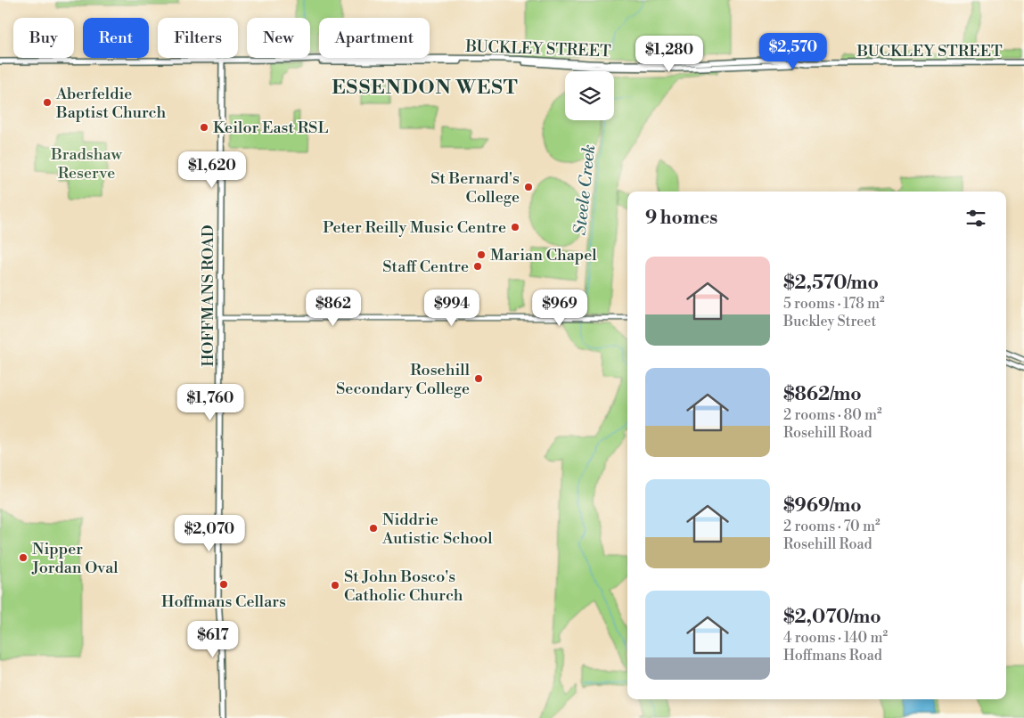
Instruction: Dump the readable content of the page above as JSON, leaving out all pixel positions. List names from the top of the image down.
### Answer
{
  "streets": {
    "main road": ["BUCKLEY STREET", "HOFFMANS ROAD"]
  },
  "crossings": [
    ["BUCKLEY STREET", "HOFFMANS ROAD"]
  ],
  "districts": ["ESSENDON WEST"],
  "water": ["Steele Creek"],
  "parks": ["Bradshaw Reserve"],
  "places": [
    "Aberfeldie Baptist Church",
    "Keilor East RSL",
    "St Bernard's College",
    "Peter Reilly Music Centre",
    "Marian Chapel",
    "Staff Centre",
    "Rosehill Secondary College",
    "Niddrie Autistic School",
    "Nipper Jordan Oval",
    "Hoffmans Cellars",
    "St John Bosco's Catholic Church"
  ],
  "page": {
    "chip": [
      "Buy",
      "Rent",
      "Filters",
      "New",
      "Apartment"
    ],
    "price": [
      "$2,570",
      "$1,280",
      "$1,620",
      "$862",
      "$994",
      "$969",
      "$1,760",
      "$2,070",
      "$617"
    ],
    "heading": "9 homes",
    "list": [
      {
        "name": "$2,570/mo",
        "note": "5 rooms · 178 m² · Buckley Street"
      },
      {
        "name": "$862/mo",
        "note": "2 rooms · 80 m² · Rosehill Road"
      },
      {
        "name": "$969/mo",
        "note": "2 rooms · 70 m² · Rosehill Road"
      },
      {
        "name": "$2,070/mo",
        "note": "4 rooms · 140 m² · Hoffmans Road"
      }
    ]
  }
}
